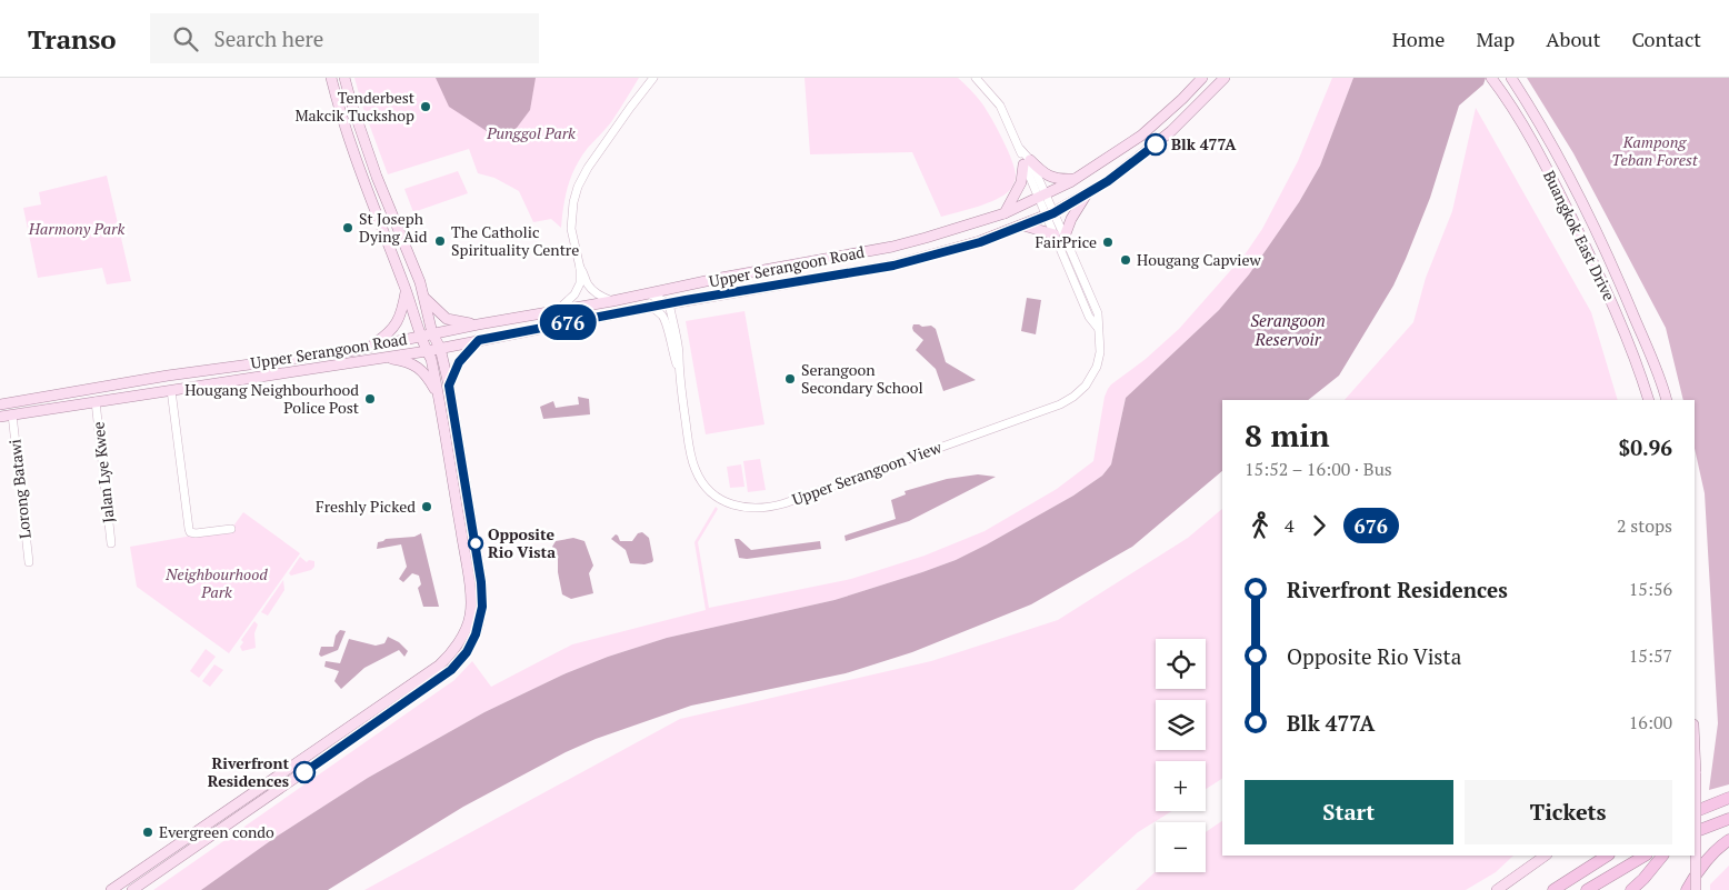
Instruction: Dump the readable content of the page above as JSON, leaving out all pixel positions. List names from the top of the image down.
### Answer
{
  "streets": {
    "main road": ["Buangkok East Drive", "Upper Serangoon Road"],
    "street": ["Jalan Lye Kwee", "Upper Serangoon View", "Lorong Batawi"]
  },
  "crossings": [
    ["Upper Serangoon Road", "Jalan Lye Kwee"],
    ["Upper Serangoon Road", "Upper Serangoon View"],
    ["Upper Serangoon Road", "Lorong Batawi"]
  ],
  "water": ["Serangoon Reservoir"],
  "parks": [
    "Punggol Park",
    "Kampong Teban Forest",
    "Harmony Park",
    "Neighbourhood Park"
  ],
  "places": [
    "Tenderbest Makcik Tuckshop",
    "Blk 477A",
    "St Joseph Dying Aid",
    "The Catholic Spirituality Centre",
    "FairPrice",
    "Hougang Capview",
    "Serangoon Secondary School",
    "Hougang Neighbourhood Police Post",
    "Freshly Picked",
    "Opposite Rio Vista",
    "Riverfront Residences",
    "Evergreen condo"
  ],
  "lines": ["bus line 676"],
  "page": {
    "header": "Transo",
    "search": "Search here",
    "nav": [
      "Home",
      "Map",
      "About",
      "Contact"
    ],
    "on_map": "676",
    "heading": ["8 min", "15:52 – 16:00 · Bus", "$0.96"],
    "legs": ["4", "676", "2 stops"],
    "list": [
      {
        "name": "Riverfront Residences",
        "value": "15:56"
      },
      {
        "name": "Opposite Rio Vista",
        "value": "15:57"
      },
      {
        "name": "Blk 477A",
        "value": "16:00"
      }
    ],
    "map_buttons": ["+", "−"],
    "buttons": ["Start", "Tickets"]
  }
}
